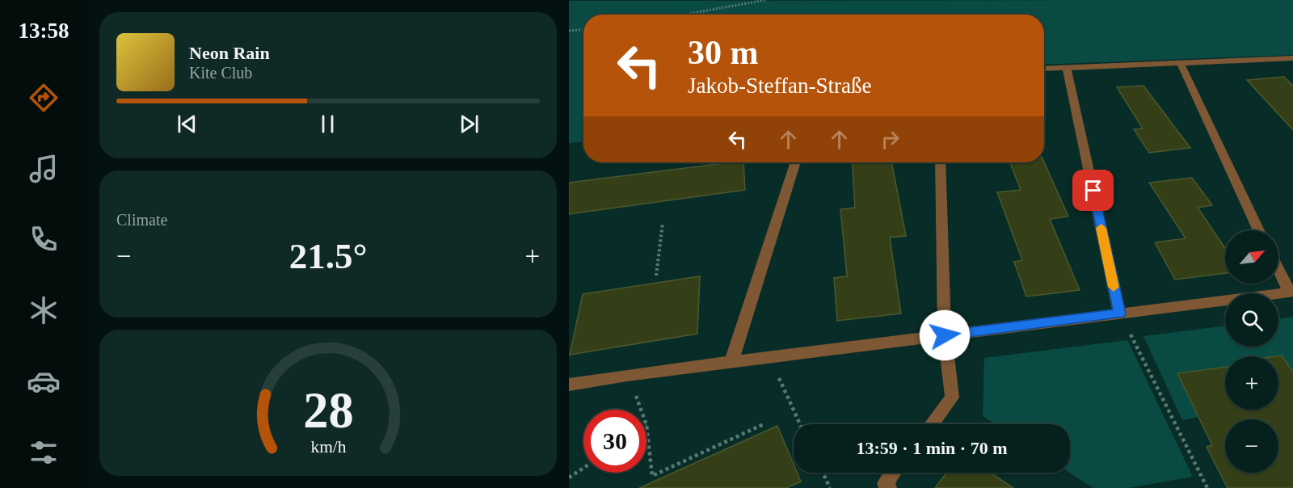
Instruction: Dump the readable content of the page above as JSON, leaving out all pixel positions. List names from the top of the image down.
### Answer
{
  "north": "top right",
  "page": {
    "tabs": "13:58",
    "turn": ["30 m", "Jakob-Steffan-Straße"],
    "song": ["Neon Rain", "Kite Club"],
    "tile": "Climate",
    "map_buttons": ["+", "−"],
    "heat": ["−", "21.5°", "+"],
    "limit": "30",
    "trip": "13:59 · 1 min · 70 m",
    "gauge": ["28", "km/h"]
  }
}
